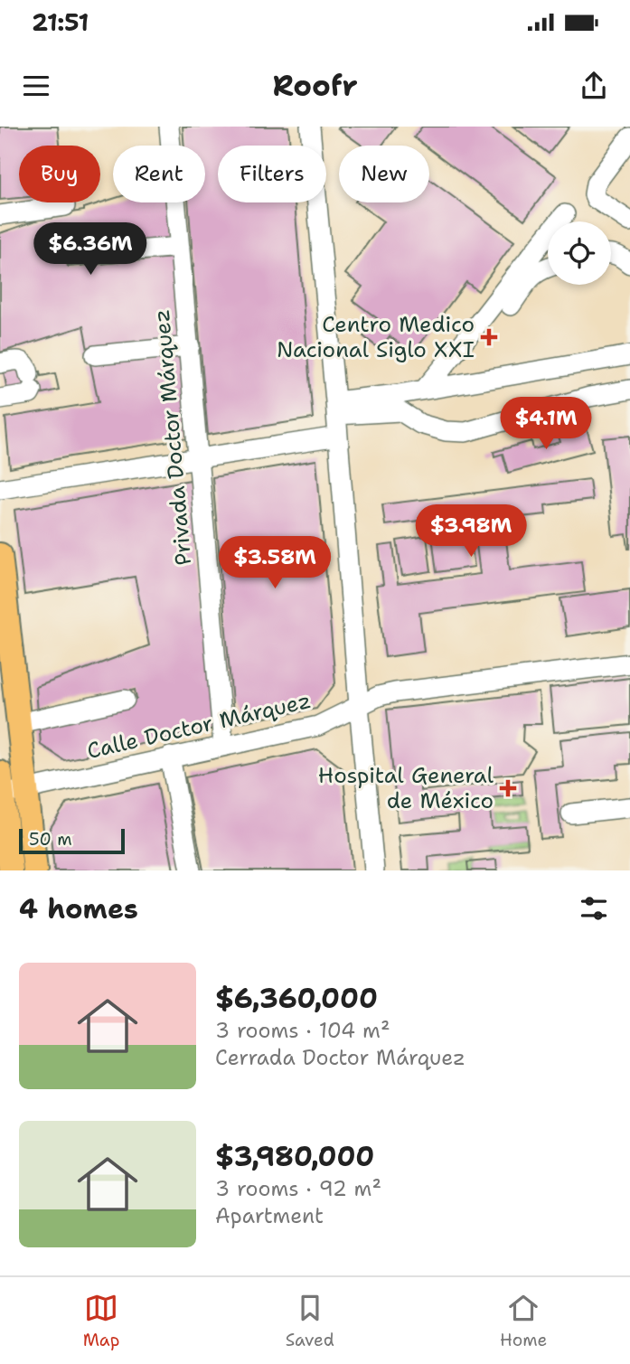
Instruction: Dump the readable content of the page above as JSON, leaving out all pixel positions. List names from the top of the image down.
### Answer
{
  "streets": {
    "street": ["Privada Doctor Márquez", "Calle Doctor Márquez"]
  },
  "crossings": [
    ["Privada Doctor Márquez", "Calle Doctor Márquez"]
  ],
  "places": {
    "health": ["Centro Medico Nacional Siglo XXI", "Hospital General de México"]
  },
  "scale_bar": "50 m",
  "page": {
    "status": "21:51",
    "header": "Roofr",
    "chip": [
      "Buy",
      "Rent",
      "Filters",
      "New"
    ],
    "price": [
      "$6.36M",
      "$4.1M",
      "$3.98M",
      "$3.58M"
    ],
    "scale": "50 m",
    "heading": "4 homes",
    "list": [
      {
        "name": "$6,360,000",
        "note": "3 rooms · 104 m² · Cerrada Doctor Márquez"
      },
      {
        "name": "$3,980,000",
        "note": "3 rooms · 92 m² · Apartment"
      }
    ],
    "tabs": ["Map", "Saved", "Home"]
  }
}
